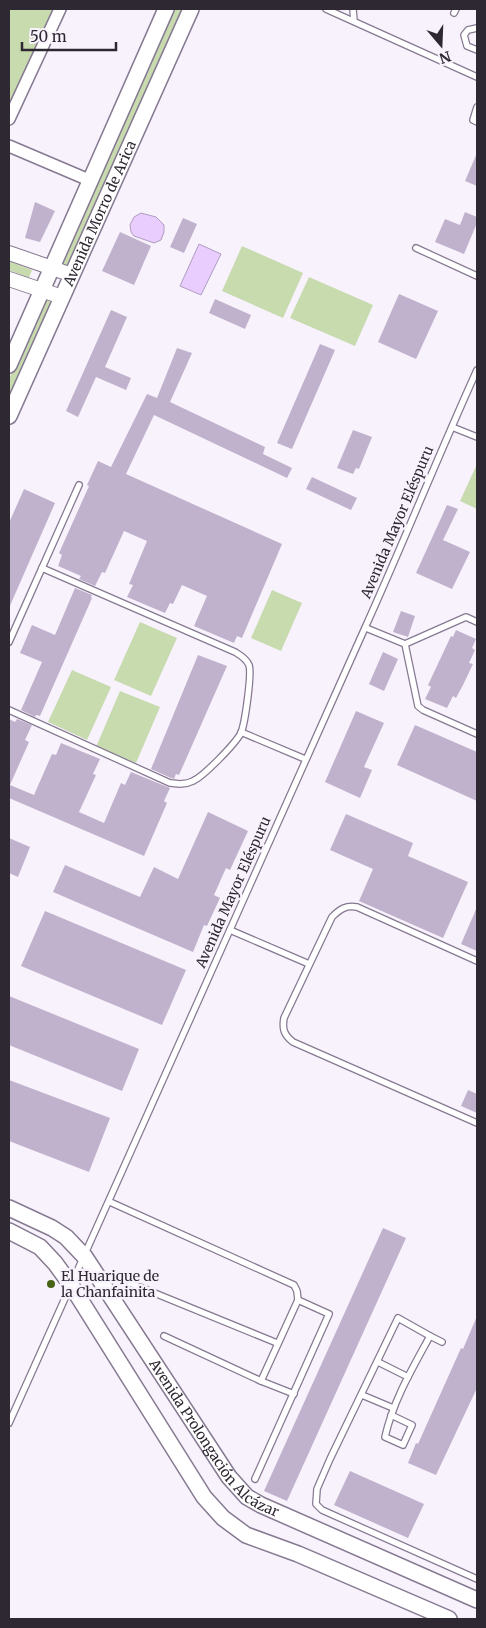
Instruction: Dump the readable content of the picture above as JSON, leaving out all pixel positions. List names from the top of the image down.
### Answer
{
  "streets": {
    "main road": ["Avenida Morro de Arica", "Avenida Prolongación Alcázar"],
    "lane": ["Avenida Mayor Eléspuru"]
  },
  "crossings": [
    ["Avenida Mayor Eléspuru", "Avenida Prolongación Alcázar"]
  ],
  "places": ["El Huarique de la Chanfainita"],
  "scale_bar": "50 m",
  "north": "bottom"
}
